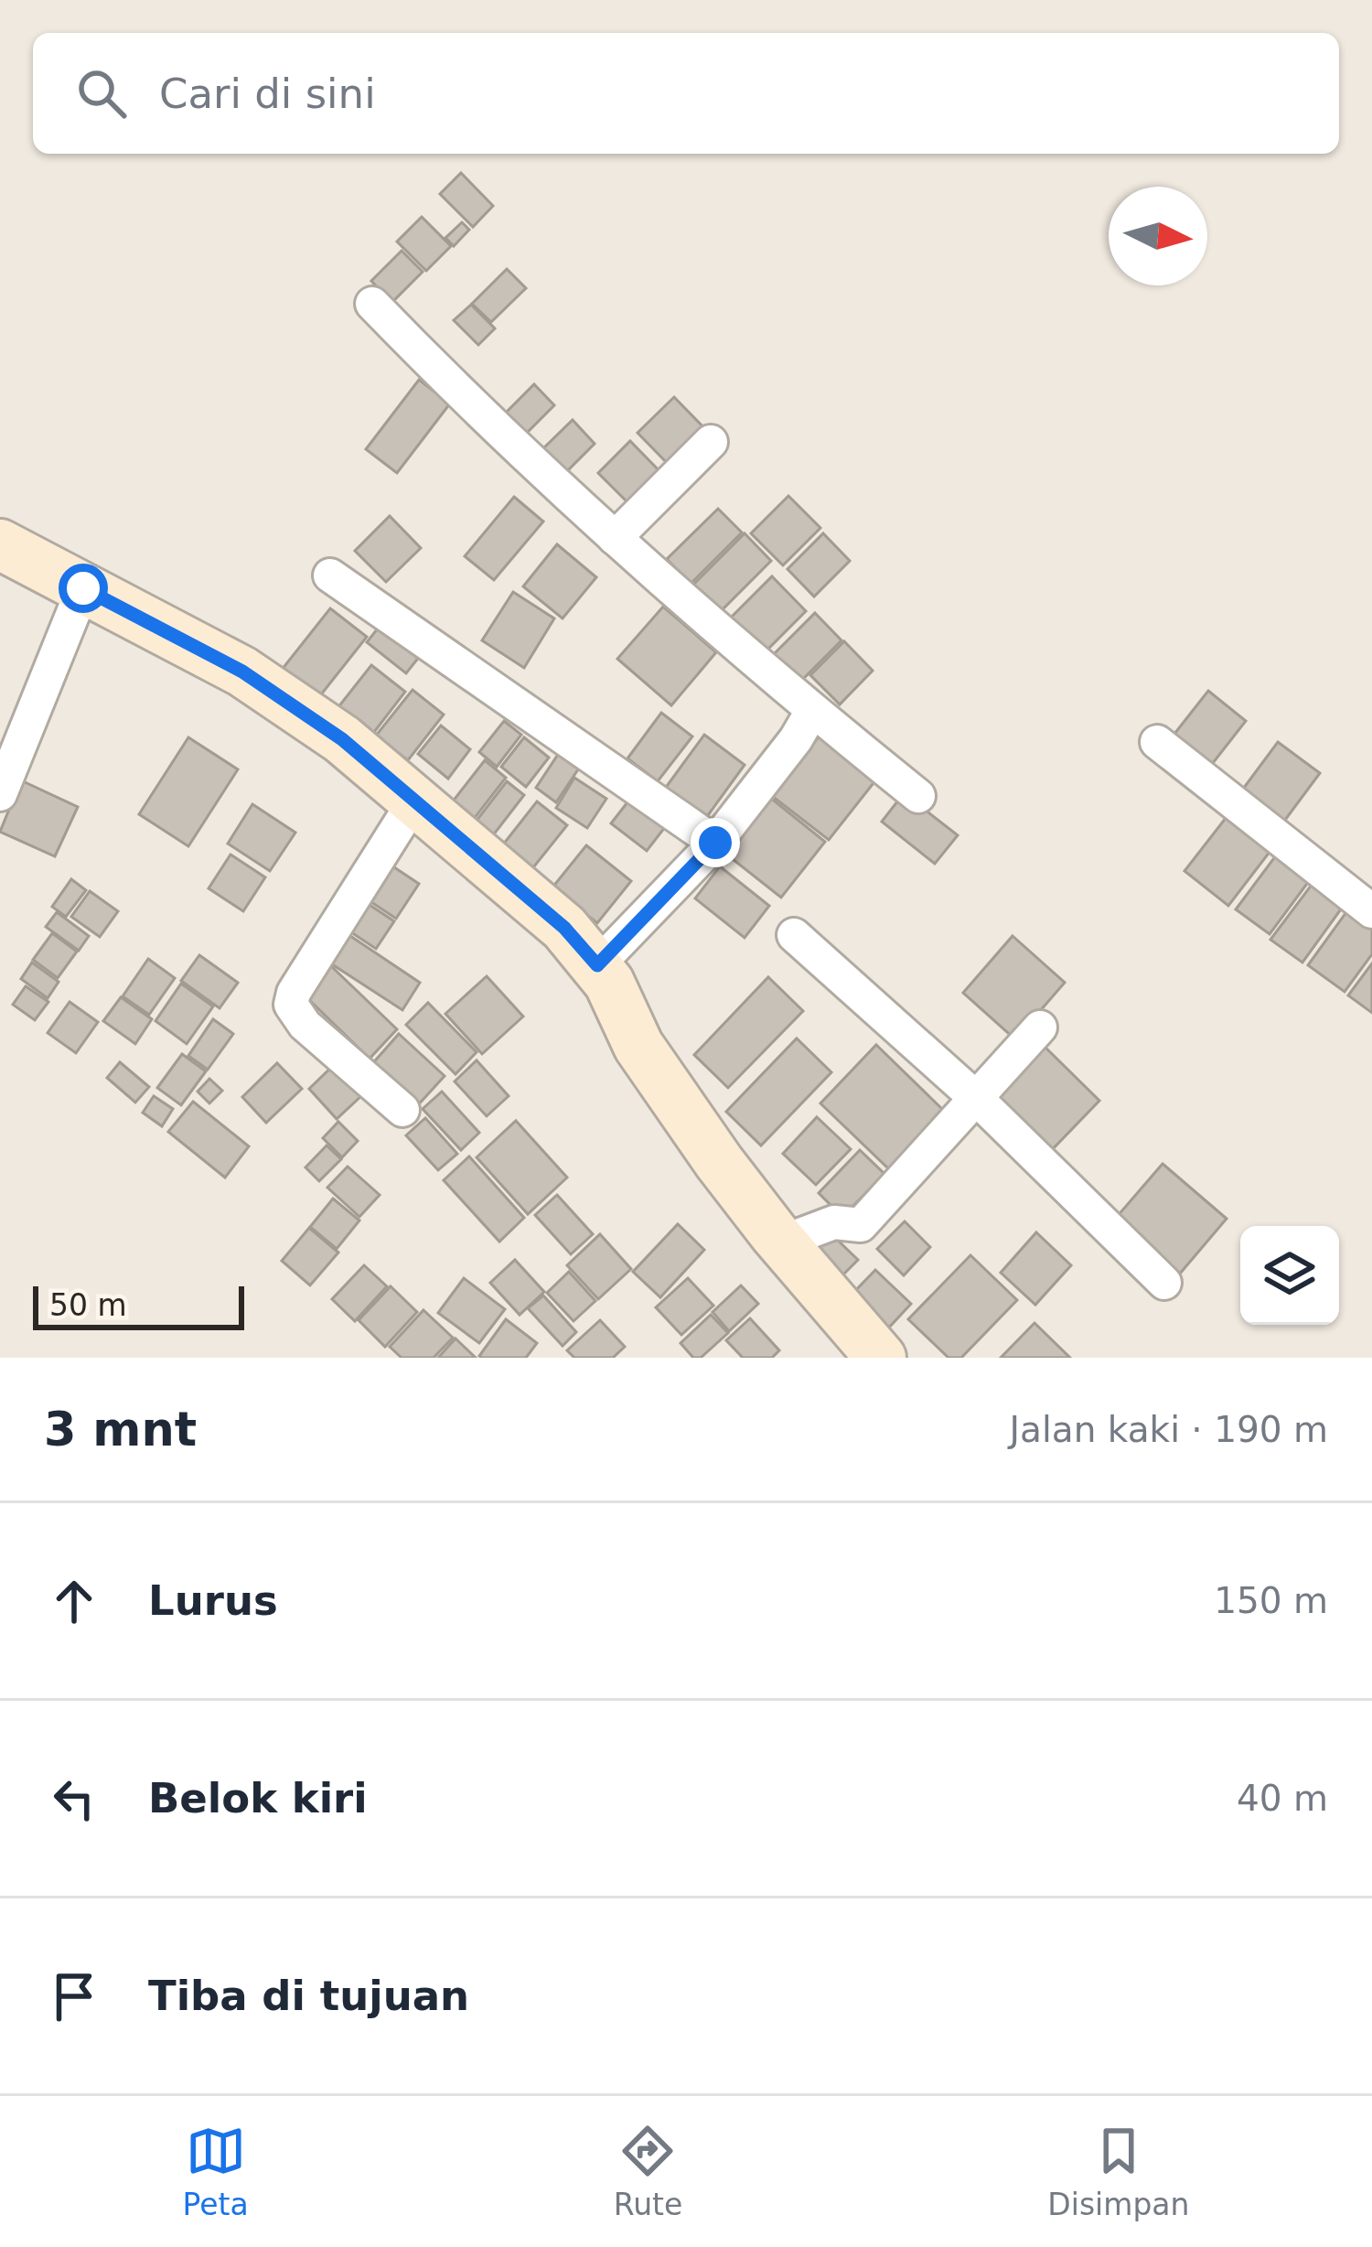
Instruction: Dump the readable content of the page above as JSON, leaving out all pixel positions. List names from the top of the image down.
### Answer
{
  "scale_bar": "50 m",
  "north": "right",
  "page": {
    "search": "Cari di sini",
    "scale": "50 m",
    "heading": ["3 mnt", "Jalan kaki · 190 m"],
    "list": [
      ["Lurus", "150 m"],
      ["Belok kiri", "40 m"],
      "Tiba di tujuan"
    ],
    "nav": ["Peta", "Rute", "Disimpan"]
  }
}
